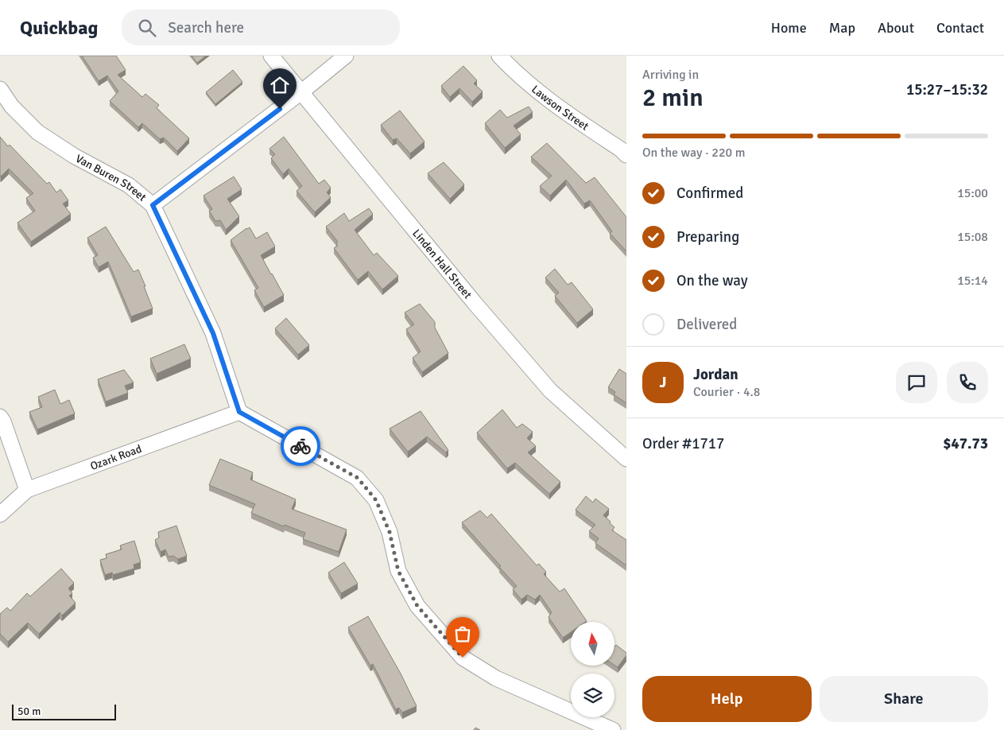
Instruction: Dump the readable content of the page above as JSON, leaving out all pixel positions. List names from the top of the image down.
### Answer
{
  "streets": {
    "street": [
      "Lawson Street",
      "Van Buren Street",
      "Linden Hall Street",
      "Ozark Road"
    ]
  },
  "crossings": [
    ["Van Buren Street", "Ozark Road"]
  ],
  "scale_bar": "50 m",
  "north": "top",
  "page": {
    "header": "Quickbag",
    "search": "Search here",
    "nav": [
      "Home",
      "Map",
      "About",
      "Contact"
    ],
    "heading": ["2 min", "Arriving in", "15:27–15:32"],
    "panel": [
      "Jordan",
      "Courier · 4.8",
      "Order #1717",
      "$47.73"
    ],
    "bar": "On the way · 220 m",
    "list": [
      ["Confirmed", "15:00"],
      ["Preparing", "15:08"],
      ["On the way", "15:14"],
      "Delivered"
    ],
    "round": "J",
    "buttons": ["Help", "Share"],
    "scale": "50 m"
  }
}
